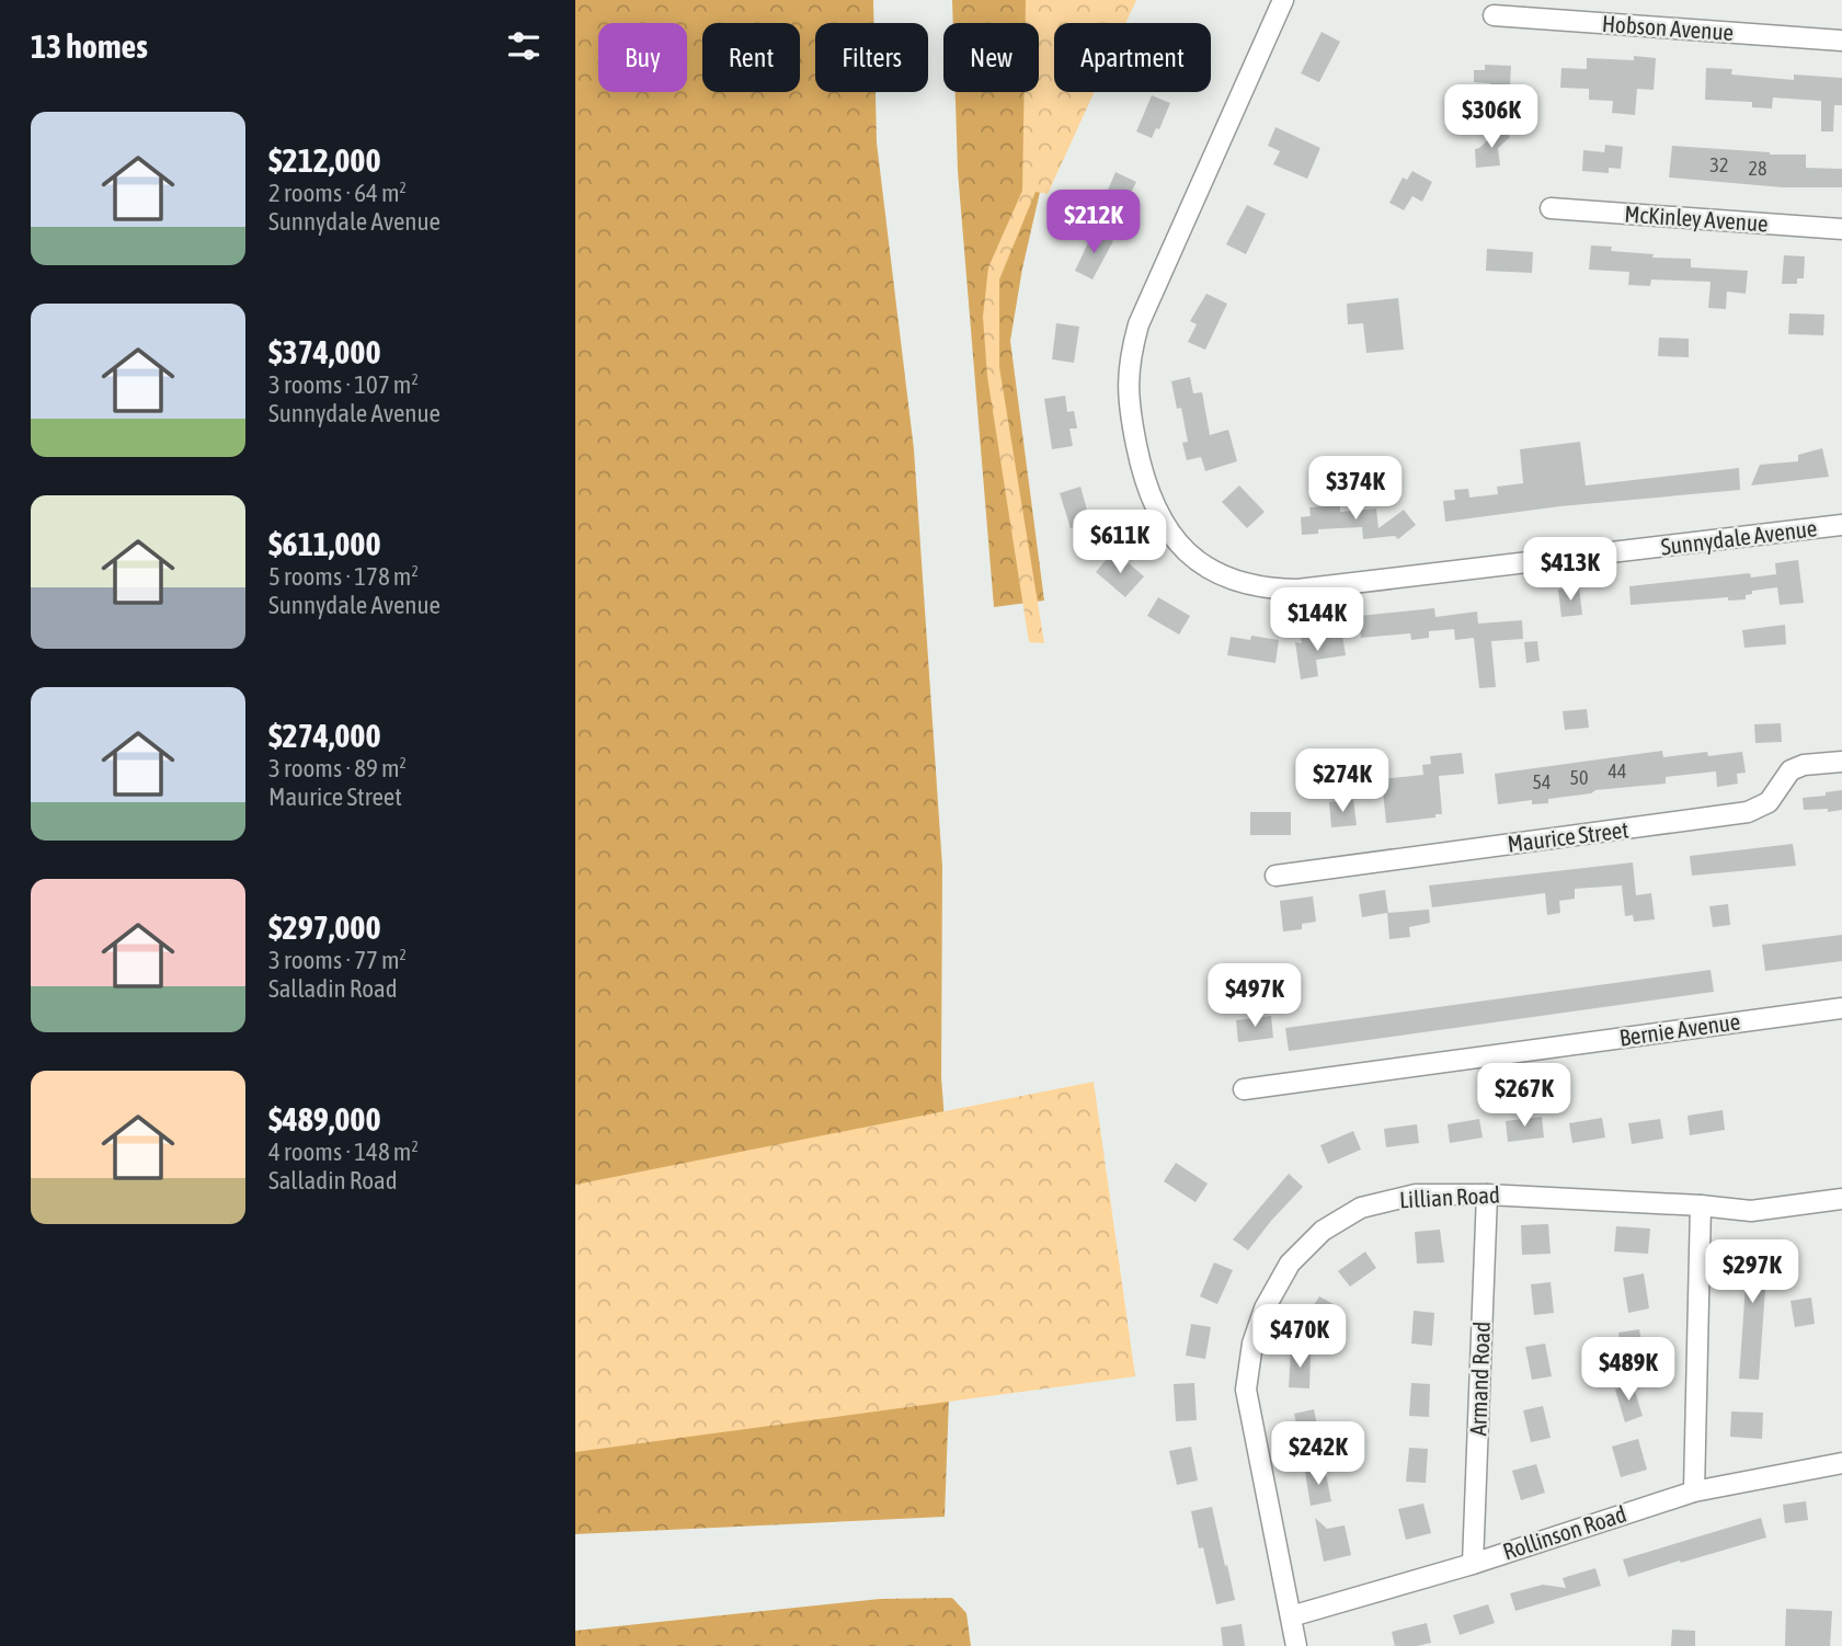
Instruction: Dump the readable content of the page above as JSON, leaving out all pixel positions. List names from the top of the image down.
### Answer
{
  "streets": {
    "street": [
      "Hobson Avenue",
      "McKinley Avenue",
      "Sunnydale Avenue",
      "Maurice Street",
      "Bernie Avenue",
      "Lillian Road",
      "Armand Road",
      "Rollinson Road"
    ]
  },
  "crossings": [
    ["Lillian Road", "Armand Road"],
    ["Lillian Road", "Rollinson Road"],
    ["Armand Road", "Rollinson Road"]
  ],
  "house_numbers": [
    "32",
    "28",
    "44",
    "50",
    "54"
  ],
  "page": {
    "heading": "13 homes",
    "chip": [
      "Buy",
      "Rent",
      "Filters",
      "New",
      "Apartment"
    ],
    "price": [
      "$306K",
      "$212K",
      "$374K",
      "$611K",
      "$413K",
      "$144K",
      "$274K",
      "$497K",
      "$267K",
      "$297K",
      "$470K",
      "$489K",
      "$242K"
    ],
    "list": [
      {
        "name": "$212,000",
        "note": "2 rooms · 64 m² · Sunnydale Avenue"
      },
      {
        "name": "$374,000",
        "note": "3 rooms · 107 m² · Sunnydale Avenue"
      },
      {
        "name": "$611,000",
        "note": "5 rooms · 178 m² · Sunnydale Avenue"
      },
      {
        "name": "$274,000",
        "note": "3 rooms · 89 m² · Maurice Street"
      },
      {
        "name": "$297,000",
        "note": "3 rooms · 77 m² · Salladin Road"
      },
      {
        "name": "$489,000",
        "note": "4 rooms · 148 m² · Salladin Road"
      }
    ]
  }
}
